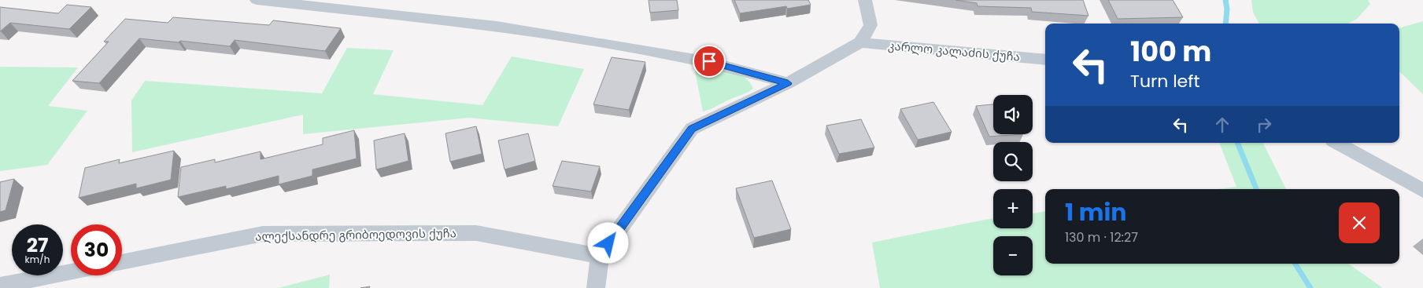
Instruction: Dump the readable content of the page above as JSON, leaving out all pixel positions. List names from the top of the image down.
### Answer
{
  "streets": {
    "street": ["კარლო კალაძის ქუჩა", "ალექსანდრე გრიბოედოვის ქუჩა"]
  },
  "page": {
    "turn": ["100 m", "Turn left"],
    "map_buttons": ["+", "−"],
    "heading": ["1 min", "130 m · 12:27"],
    "speed": "27 km/h",
    "limit": "30"
  }
}
